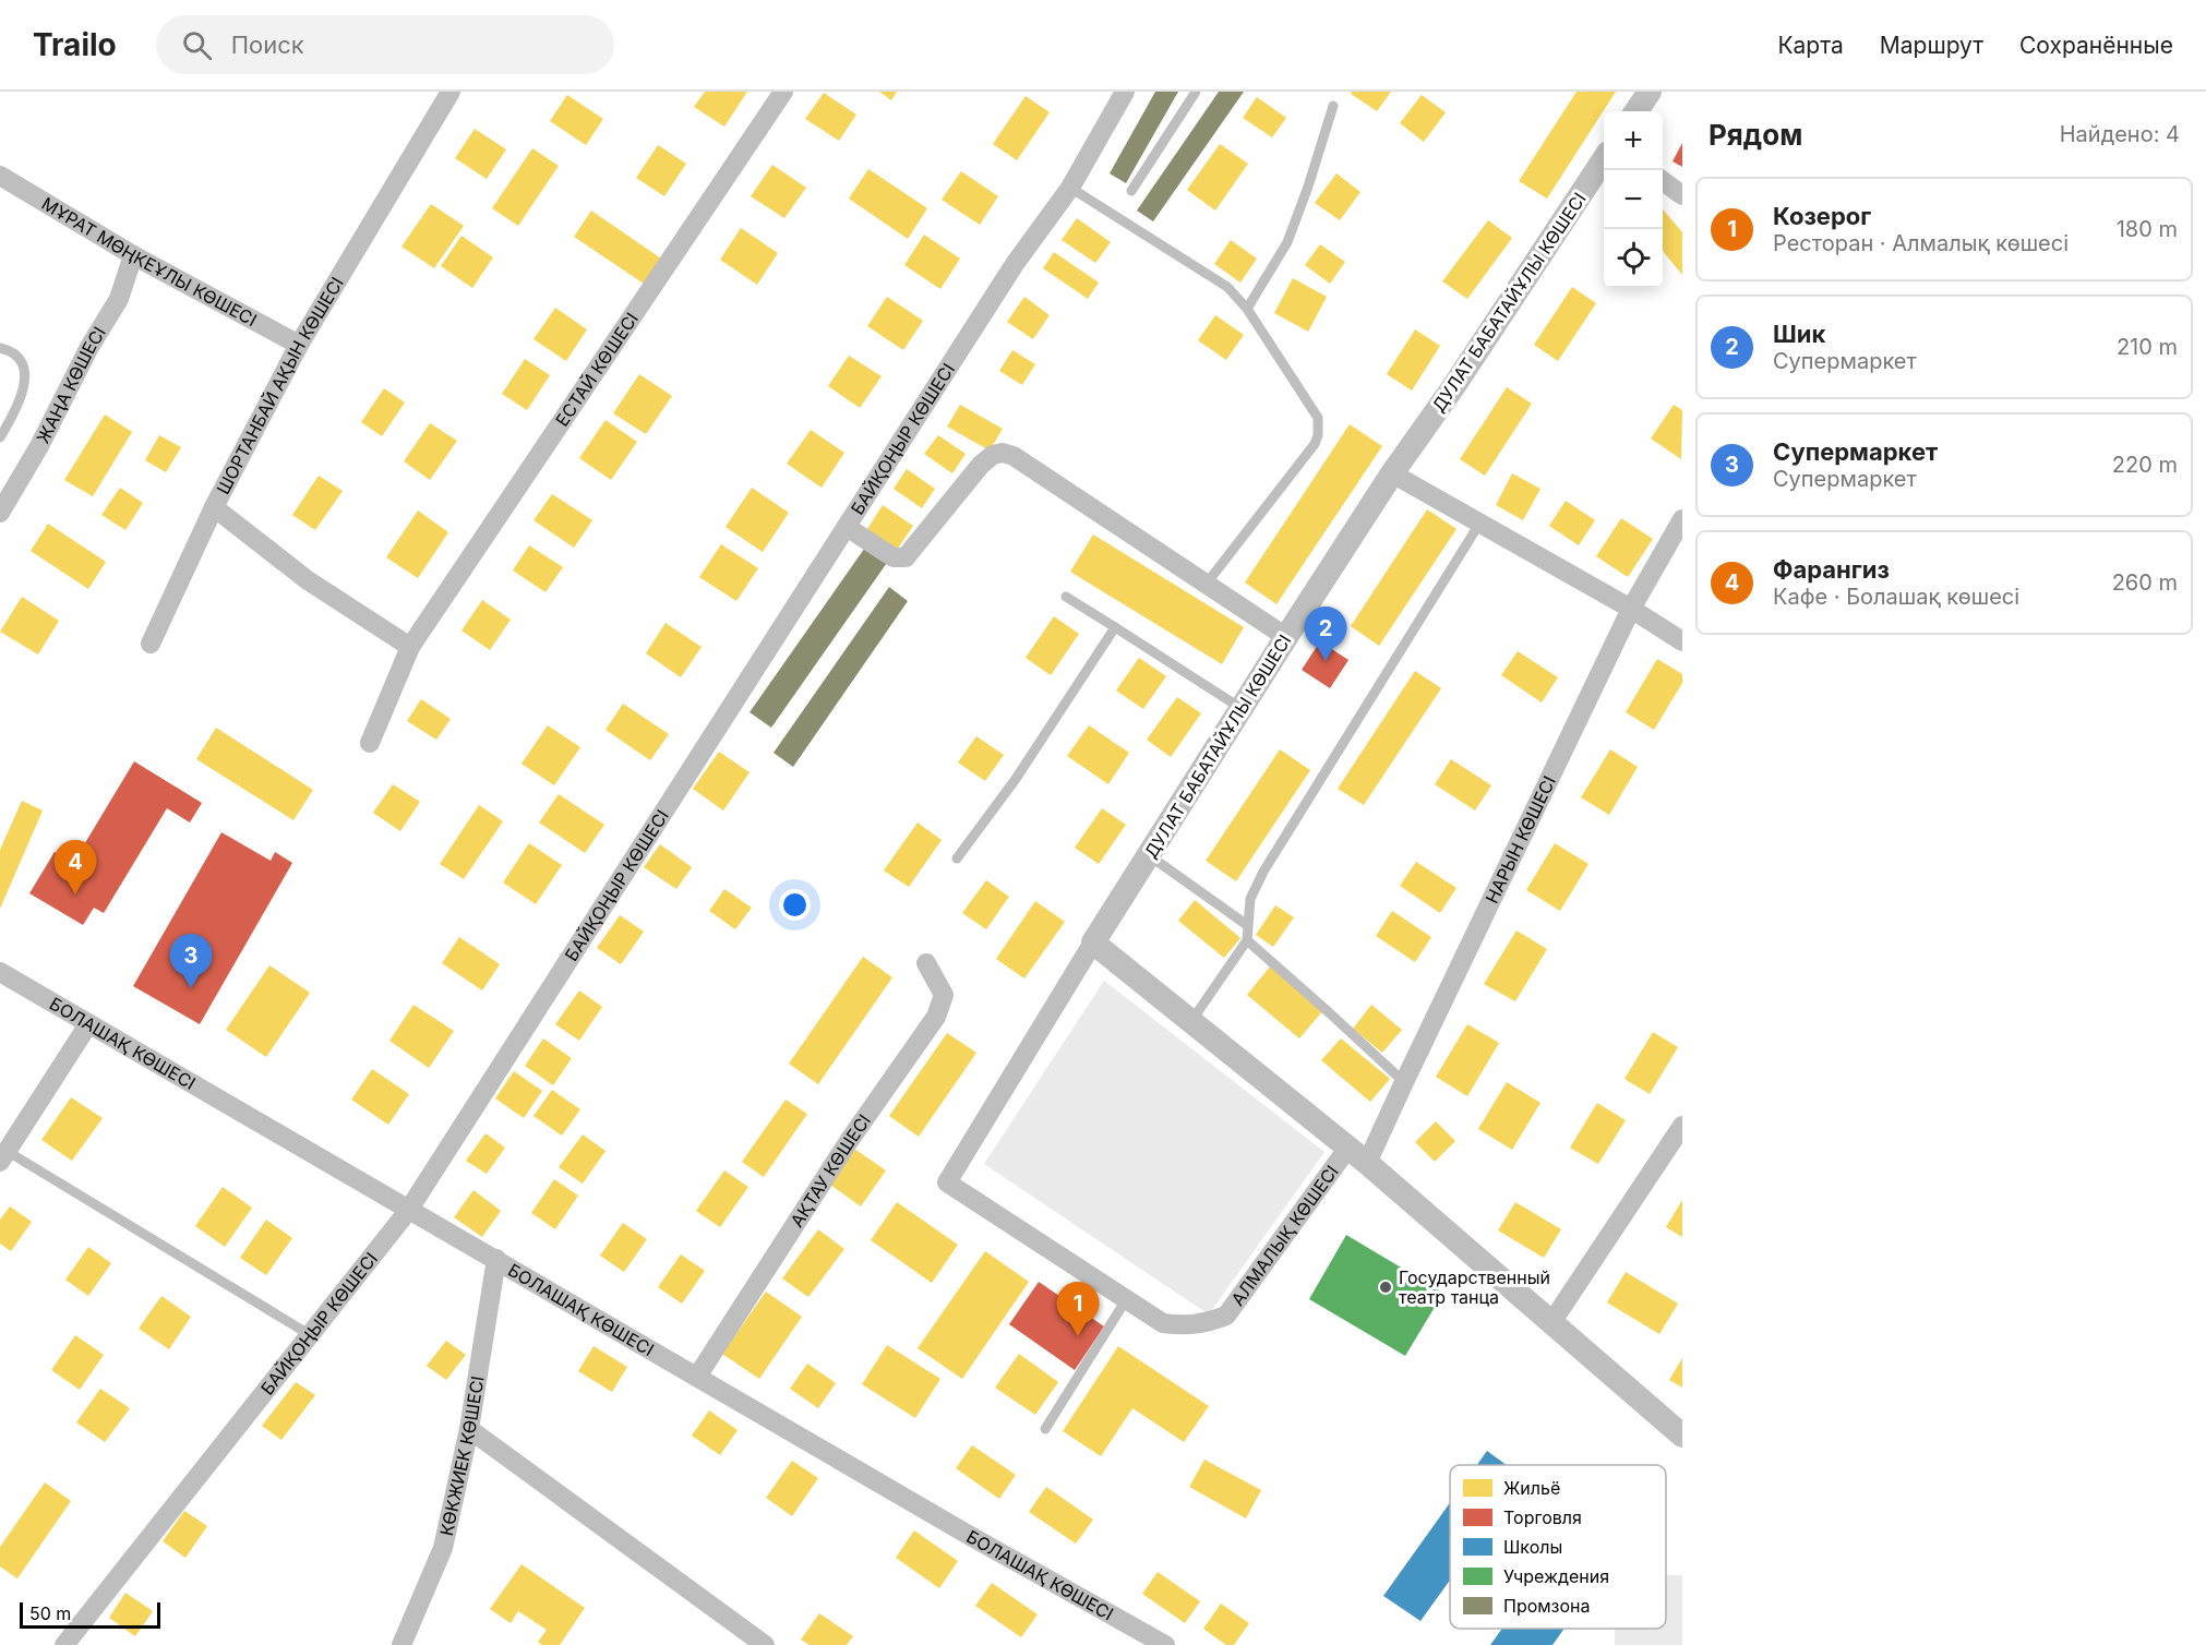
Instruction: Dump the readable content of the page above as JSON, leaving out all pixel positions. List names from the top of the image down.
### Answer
{
  "streets": {
    "street": [
      "МҰРАТ МӨҢКЕҰЛЫ КӨШЕСІ",
      "ДУЛАТ БАБАТАЙҰЛЫ КӨШЕСІ",
      "ЕСТАЙ КӨШЕСІ",
      "ЖАҢА КӨШЕСІ",
      "ШОРТАНБАЙ АҚЫН КӨШЕСІ",
      "БАЙҚОҢЫР КӨШЕСІ",
      "НАРЫН КӨШЕСІ",
      "БОЛАШАҚ КӨШЕСІ",
      "АҚТАУ КӨШЕСІ",
      "АЛМАЛЫҚ КӨШЕСІ",
      "КӨКЖИЕК КӨШЕСІ"
    ]
  },
  "crossings": [
    ["МҰРАТ МӨҢКЕҰЛЫ КӨШЕСІ", "ЖАҢА КӨШЕСІ"],
    ["МҰРАТ МӨҢКЕҰЛЫ КӨШЕСІ", "ШОРТАНБАЙ АҚЫН КӨШЕСІ"],
    ["ДУЛАТ БАБАТАЙҰЛЫ КӨШЕСІ", "АЛМАЛЫҚ КӨШЕСІ"],
    ["ЕСТАЙ КӨШЕСІ", "ШОРТАНБАЙ АҚЫН КӨШЕСІ"],
    ["БАЙҚОҢЫР КӨШЕСІ", "БОЛАШАҚ КӨШЕСІ"],
    ["НАРЫН КӨШЕСІ", "АЛМАЛЫҚ КӨШЕСІ"],
    ["БОЛАШАҚ КӨШЕСІ", "АҚТАУ КӨШЕСІ"],
    ["БОЛАШАҚ КӨШЕСІ", "КӨКЖИЕК КӨШЕСІ"]
  ],
  "places": ["Государственный театр танца"],
  "legend": [
    "Жильё",
    "Торговля",
    "Школы",
    "Учреждения",
    "Промзона"
  ],
  "scale_bar": "50 m",
  "page": {
    "header": "Trailo",
    "search": "Поиск",
    "nav": ["Карта", "Маршрут", "Сохранённые"],
    "heading": ["Рядом", "Найдено: 4"],
    "map_buttons": ["+", "−"],
    "list": [
      {
        "mark": "1",
        "name": "Козерог",
        "note": "Ресторан · Алмалық көшесі",
        "value": "180 m"
      },
      {
        "mark": "2",
        "name": "Шик",
        "note": "Супермаркет",
        "value": "210 m"
      },
      {
        "mark": "3",
        "name": "Супермаркет",
        "note": "Супермаркет",
        "value": "220 m"
      },
      {
        "mark": "4",
        "name": "Фарангиз",
        "note": "Кафе · Болашақ көшесі",
        "value": "260 m"
      }
    ],
    "pins": [
      "2",
      "4",
      "3",
      "1"
    ],
    "scale": "50 m"
  }
}
